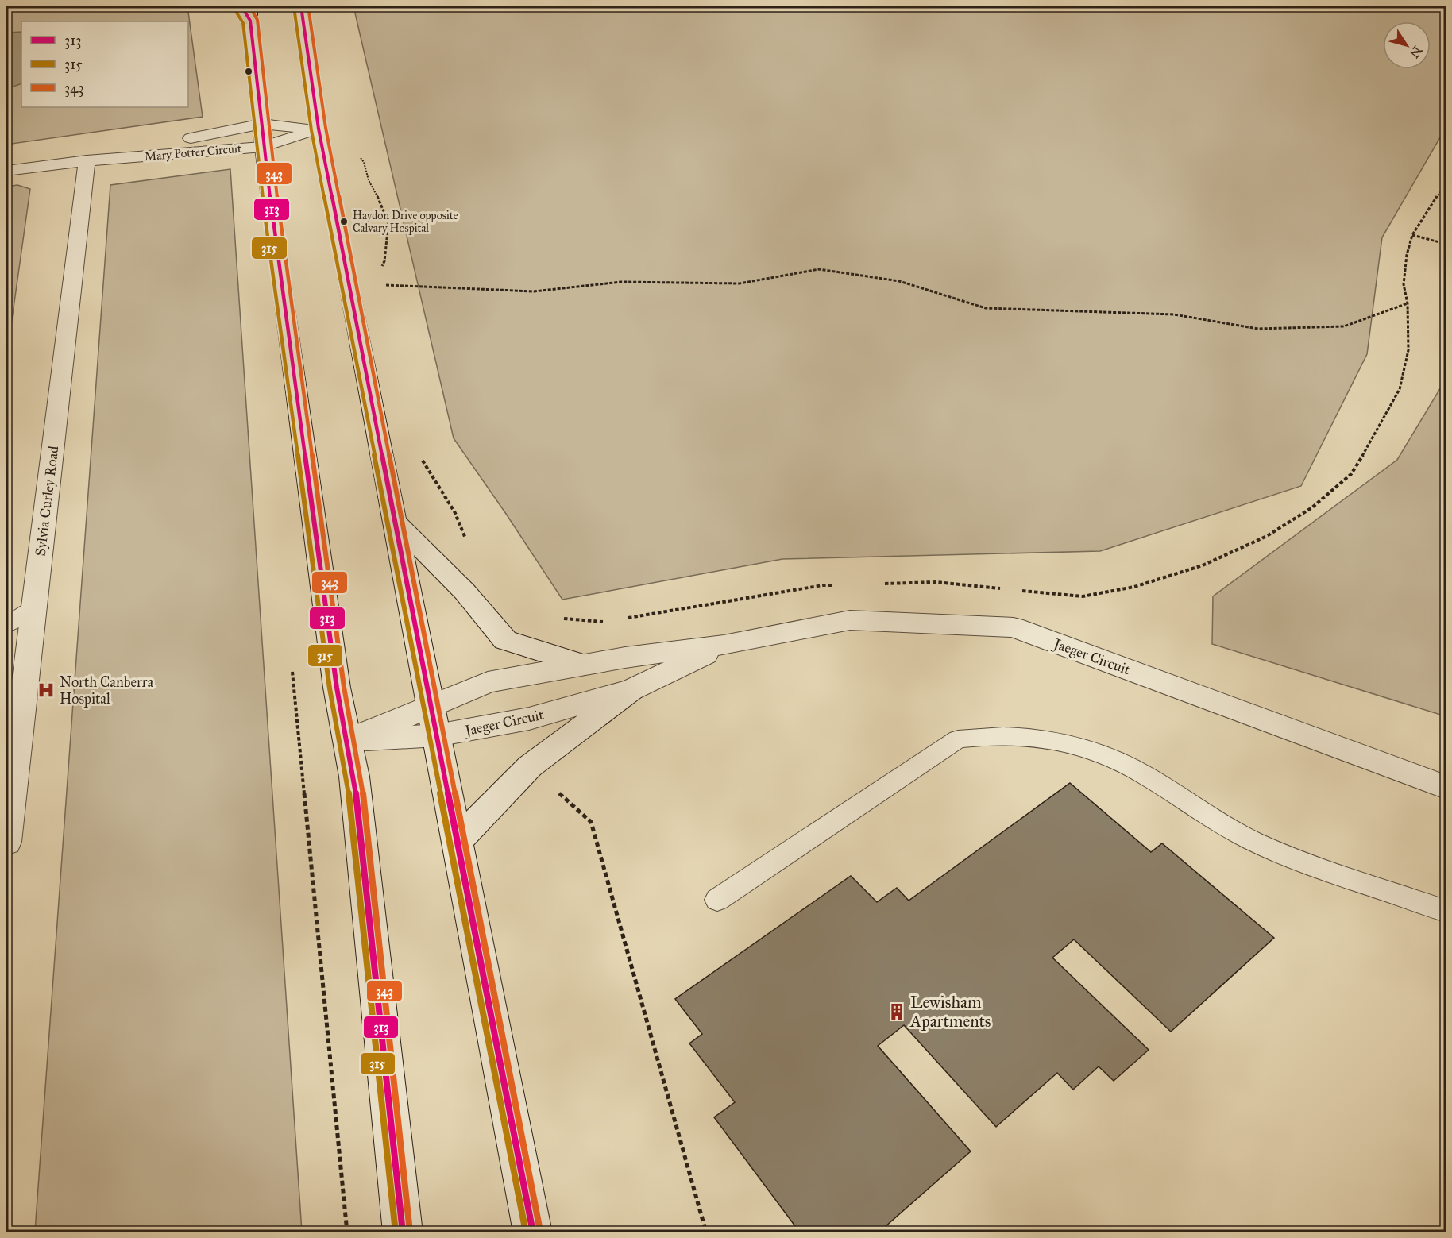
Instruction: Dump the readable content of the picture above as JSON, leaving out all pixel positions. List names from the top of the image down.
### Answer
{
  "streets": {
    "main road": ["Mary Potter Circuit", "Sylvia Curley Road", "Jaeger Circuit"]
  },
  "crossings": [
    ["Mary Potter Circuit", "Sylvia Curley Road"]
  ],
  "places": {
    "other": ["Haydon Drive opposite Calvary Hospital"],
    "hospital": ["North Canberra Hospital"],
    "building": ["Lewisham Apartments"]
  },
  "lines": ["transit line 313", "transit line 343", "transit line 315"],
  "legend": ["313", "315", "343"],
  "north": "bottom right"
}
